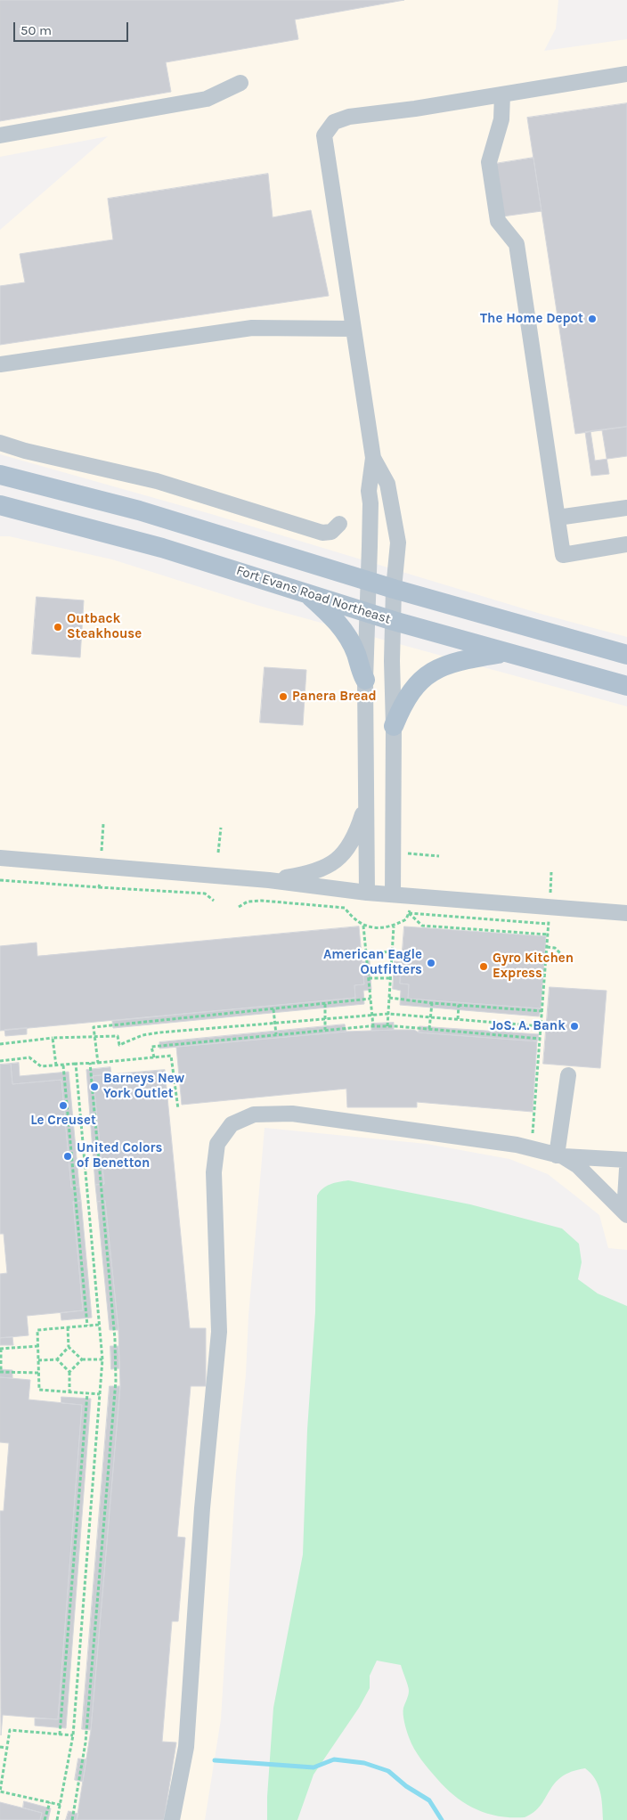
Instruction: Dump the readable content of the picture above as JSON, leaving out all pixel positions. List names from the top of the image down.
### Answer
{
  "streets": {
    "main road": ["Fort Evans Road Northeast"]
  },
  "places": [
    "The Home Depot",
    "Outback Steakhouse",
    "Panera Bread",
    "American Eagle Outfitters",
    "Gyro Kitchen Express",
    "JoS. A. Bank",
    "Barneys New York Outlet",
    "Le Creuset",
    "United Colors of Benetton"
  ],
  "scale_bar": "50 m"
}
